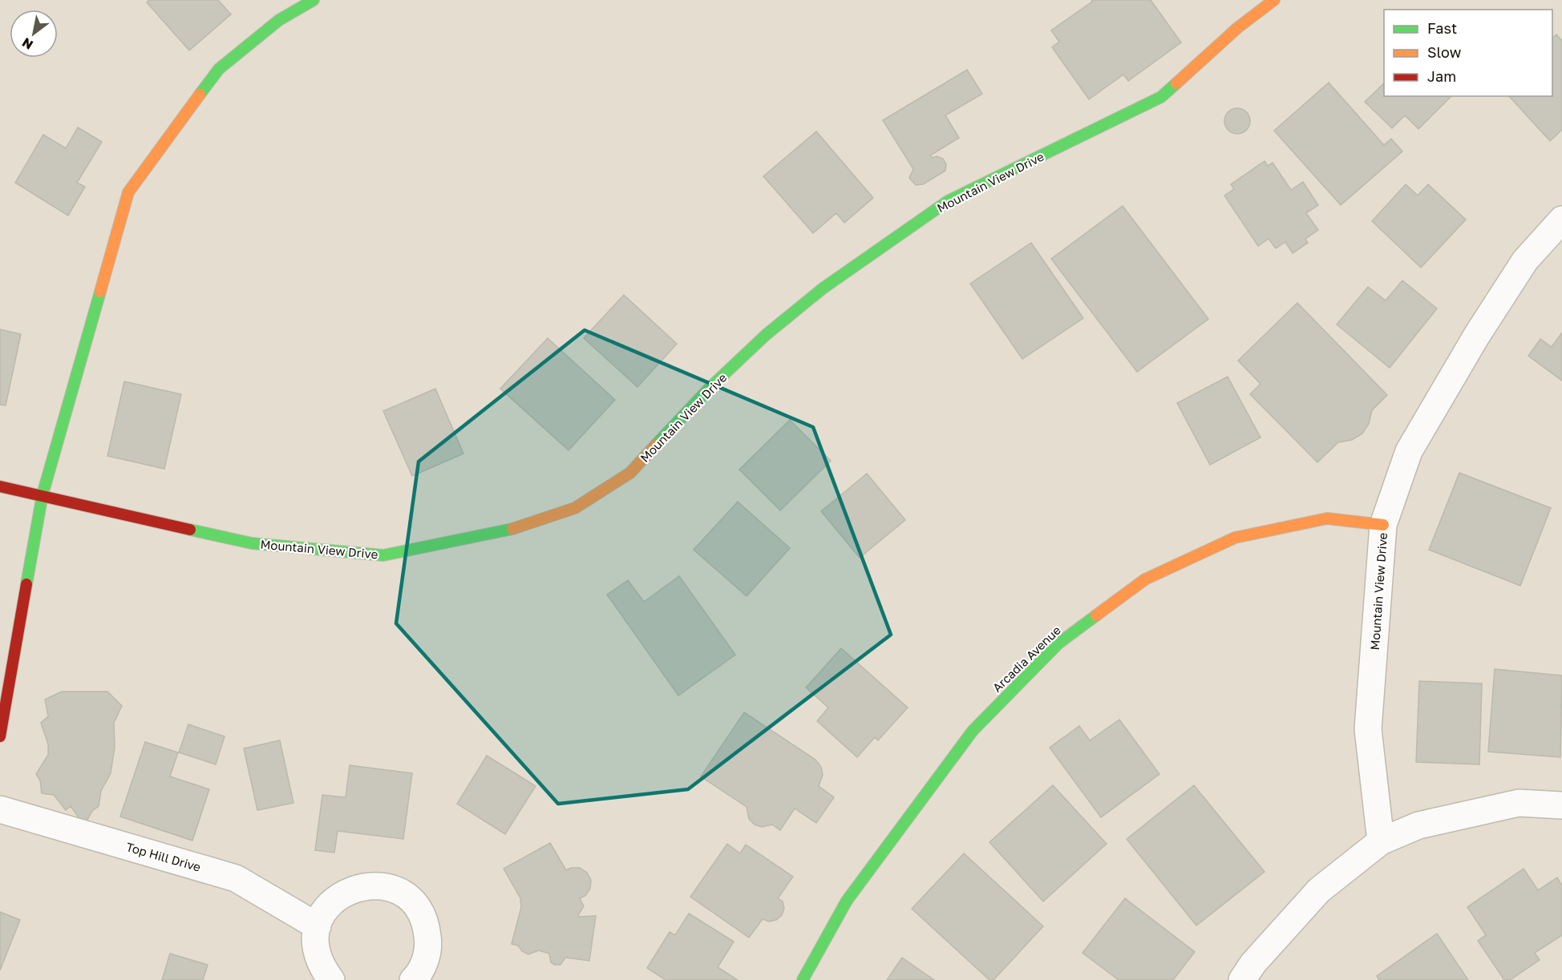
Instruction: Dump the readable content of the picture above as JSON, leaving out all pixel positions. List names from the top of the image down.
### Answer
{
  "streets": {
    "street": ["Mountain View Drive", "Arcadia Avenue", "Top Hill Drive"]
  },
  "crossings": [
    ["Mountain View Drive", "Arcadia Avenue"]
  ],
  "legend": ["Fast", "Slow", "Jam"],
  "north": "bottom left"
}
